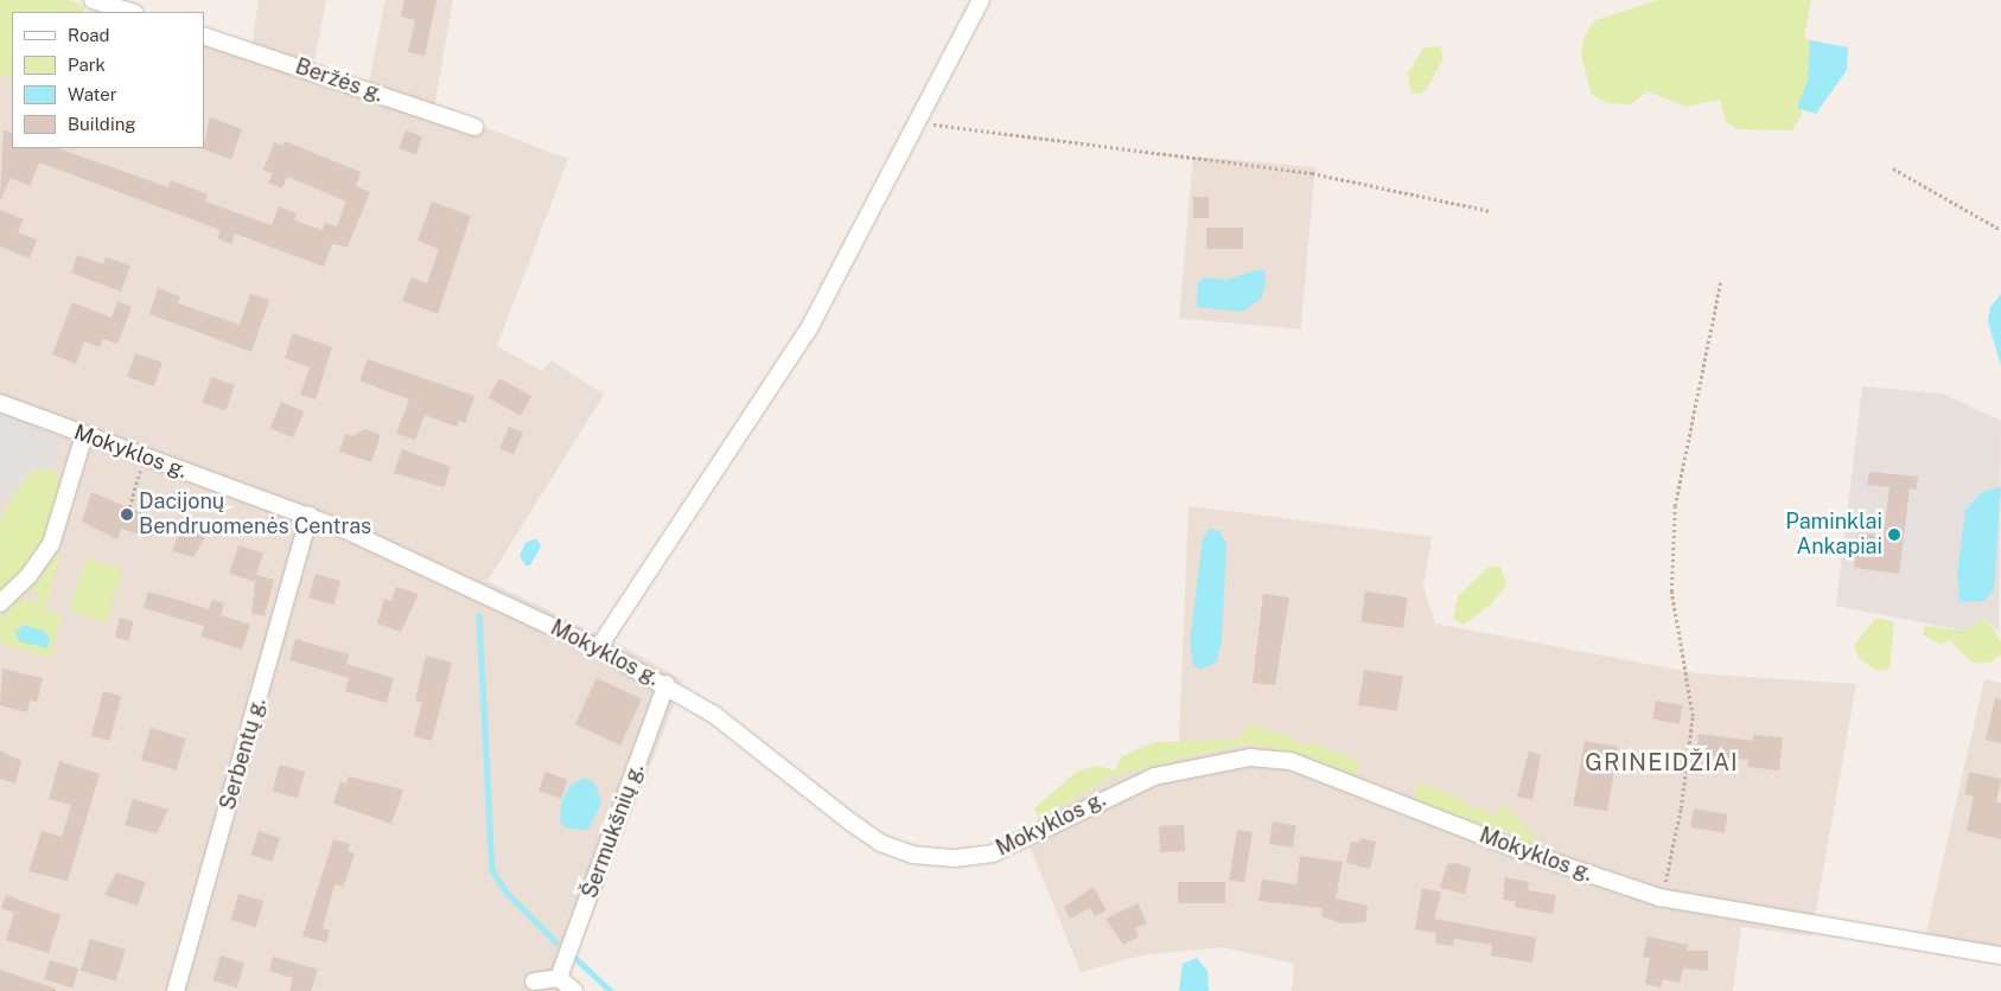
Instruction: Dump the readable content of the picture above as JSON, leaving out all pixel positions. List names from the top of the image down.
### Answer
{
  "streets": {
    "street": [
      "Beržės g.",
      "Mokyklos g.",
      "Serbentų g.",
      "Šermukšnių g."
    ]
  },
  "crossings": [
    ["Mokyklos g.", "Serbentų g."],
    ["Mokyklos g.", "Šermukšnių g."]
  ],
  "districts": ["GRINEIDŽIAI"],
  "places": ["Dacijonų Bendruomenės Centras", "Paminklai Ankapiai"],
  "legend": [
    "Road",
    "Park",
    "Water",
    "Building"
  ]
}
